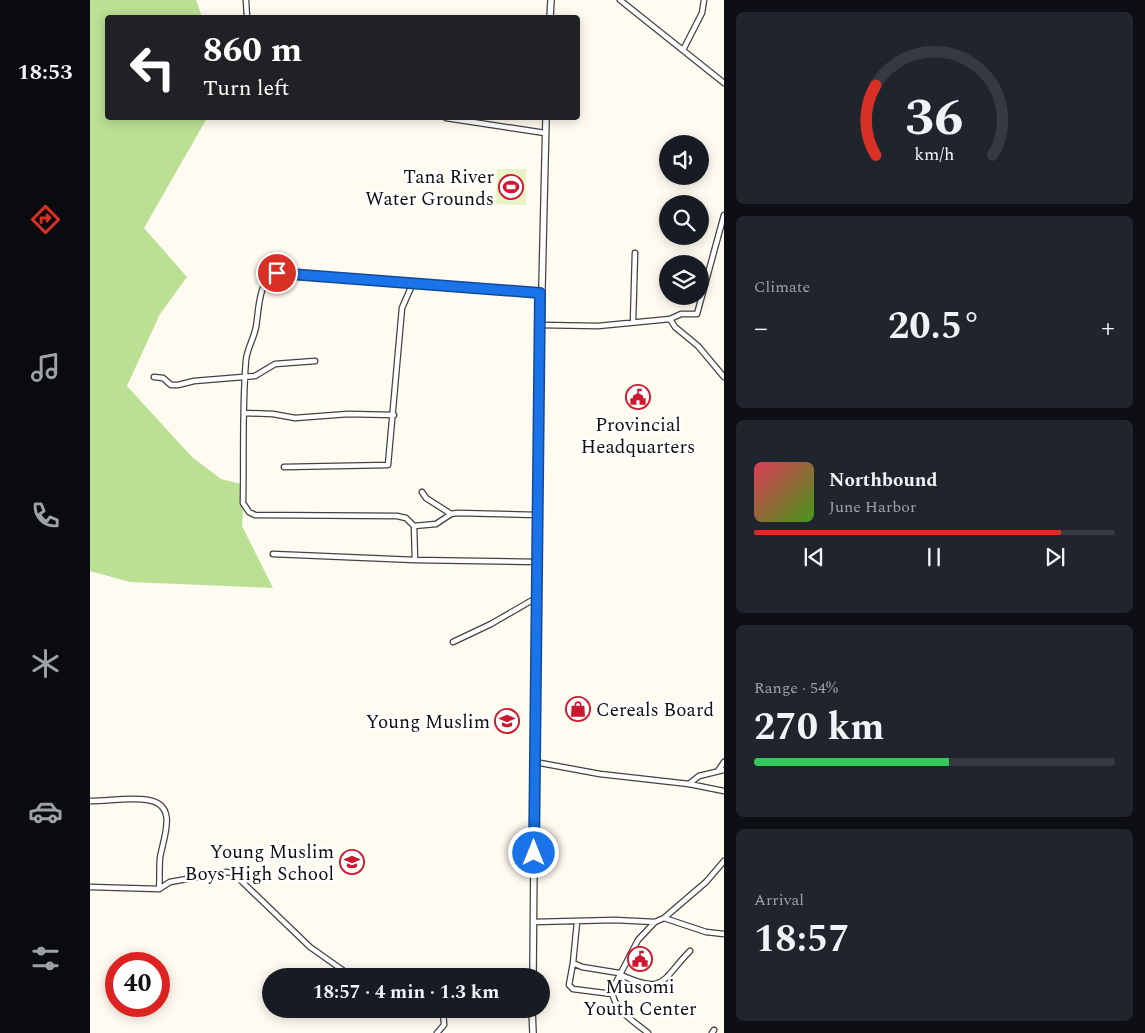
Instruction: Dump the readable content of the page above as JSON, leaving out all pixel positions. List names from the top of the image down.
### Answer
{
  "places": {
    "sports": ["Tana River Water Grounds"],
    "public building": ["Provincial Headquarters", "Musomi Youth Center"],
    "shop": ["Cereals Board"],
    "school or university": ["Young Muslim", "Young Muslim Boys High School"]
  },
  "page": {
    "tabs": "18:53",
    "turn": ["860 m", "Turn left"],
    "tile": [
      "Climate",
      ["Range · 54%", "270 km"],
      ["Arrival", "18:57"]
    ],
    "heat": ["−", "20.5°", "+"],
    "song": ["Northbound", "June Harbor"],
    "limit": "40",
    "trip": "18:57 · 4 min · 1.3 km",
    "gauge": ["36", "km/h"]
  }
}
